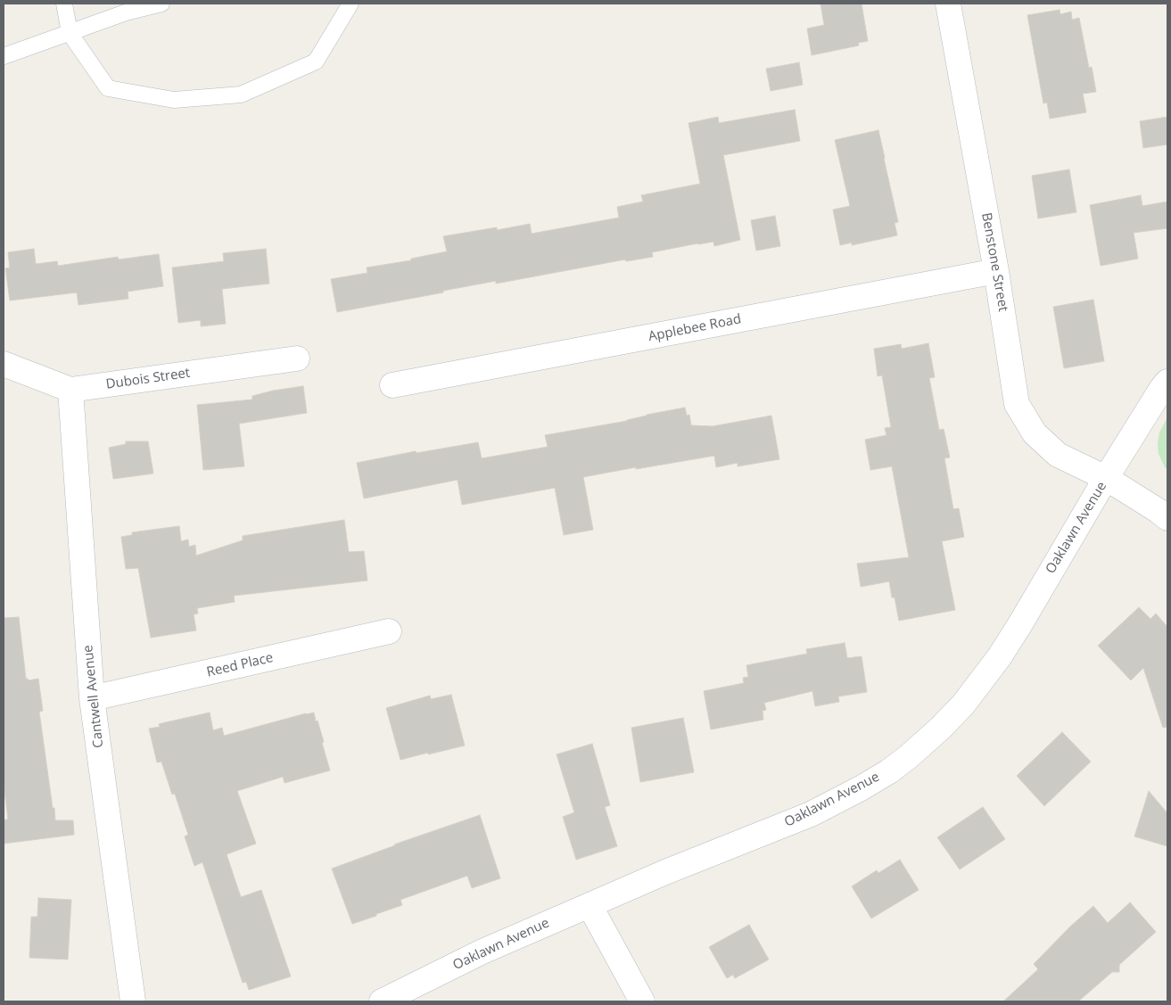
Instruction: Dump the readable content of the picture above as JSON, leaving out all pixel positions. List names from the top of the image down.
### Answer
{
  "streets": {
    "street": [
      "Benstone Street",
      "Applebee Road",
      "Dubois Street",
      "Oaklawn Avenue",
      "Reed Place",
      "Cantwell Avenue"
    ]
  },
  "crossings": [
    ["Benstone Street", "Applebee Road"],
    ["Benstone Street", "Oaklawn Avenue"],
    ["Dubois Street", "Cantwell Avenue"],
    ["Reed Place", "Cantwell Avenue"]
  ]
}
